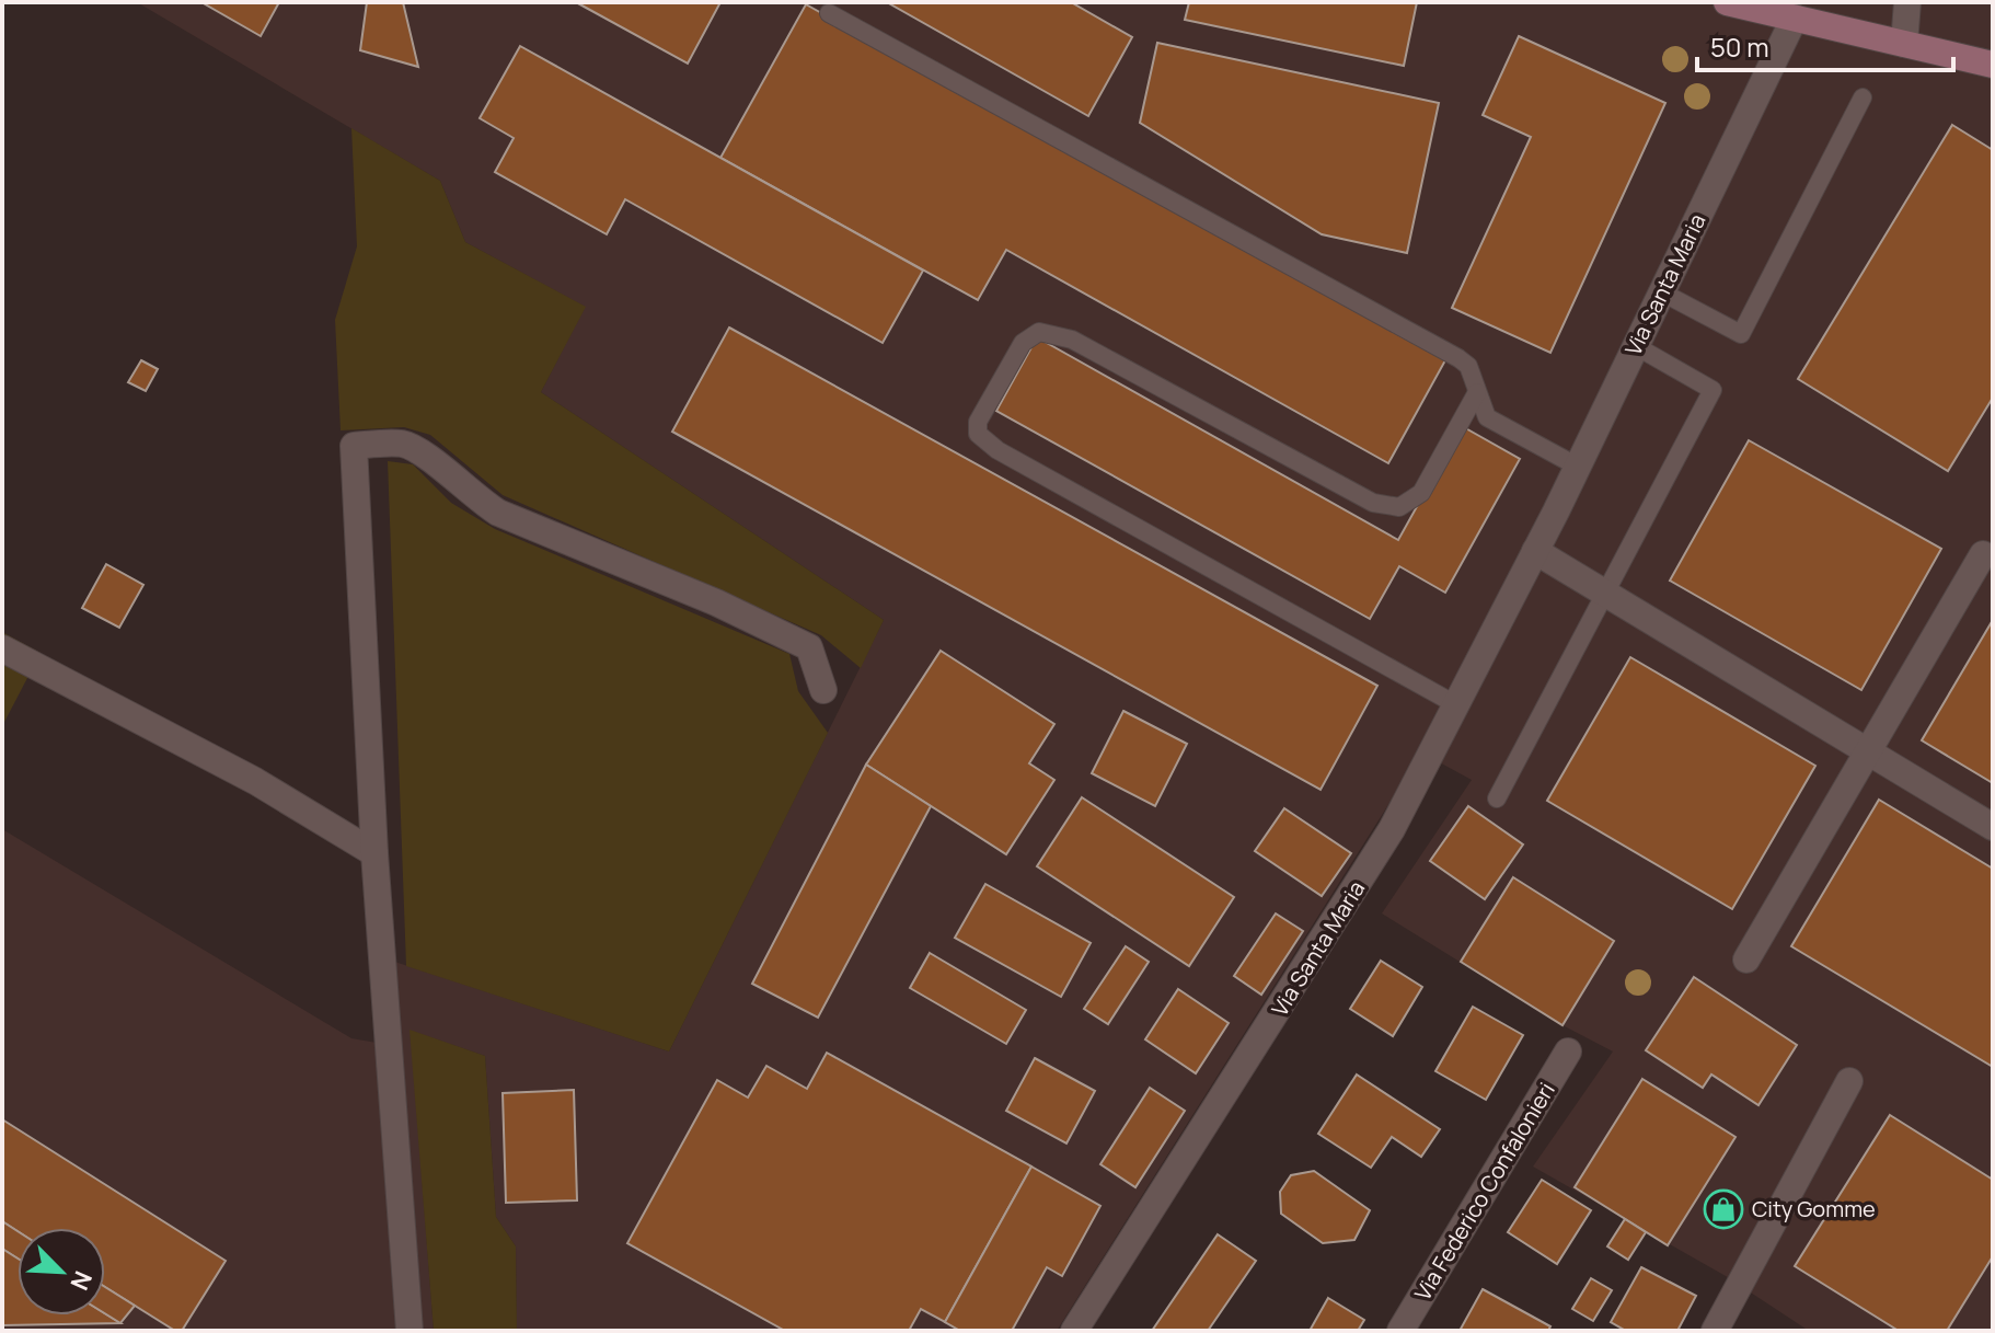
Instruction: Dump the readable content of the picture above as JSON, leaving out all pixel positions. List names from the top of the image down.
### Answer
{
  "streets": {
    "street": ["Via Santa Maria", "Via Federico Confalonieri"]
  },
  "places": {
    "shop": ["City Gomme"]
  },
  "scale_bar": "50 m",
  "north": "bottom right"
}
